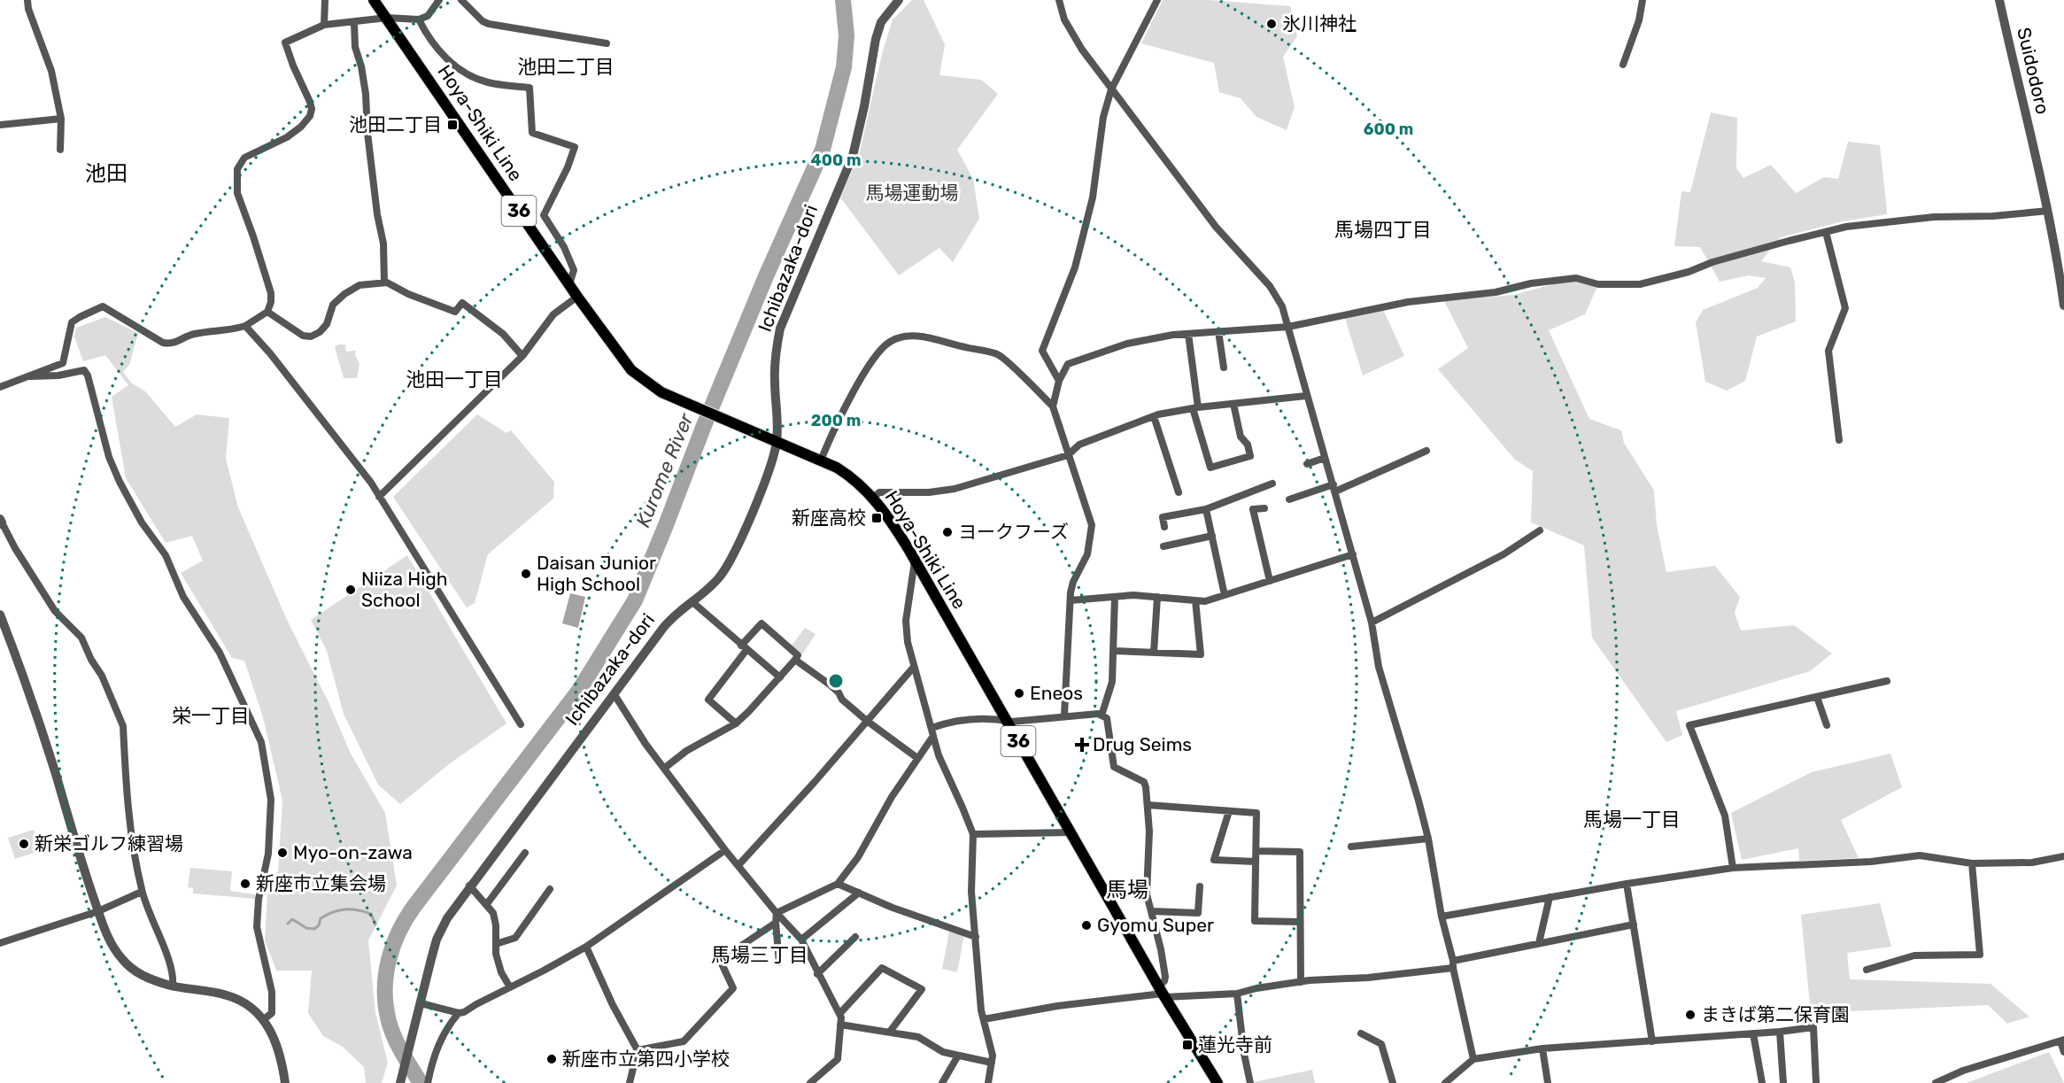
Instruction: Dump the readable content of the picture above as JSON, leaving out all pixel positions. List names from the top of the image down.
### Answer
{
  "streets": {
    "main road": ["Hoya-Shiki Line", "36"],
    "street": ["Suidodoro", "Ichibazaka-dori"]
  },
  "crossings": [
    ["Hoya-Shiki Line", "Ichibazaka-dori"]
  ],
  "districts": [
    "池田二丁目",
    "池田",
    "馬場四丁目",
    "池田一丁目",
    "栄一丁目",
    "馬場一丁目",
    "馬場",
    "馬場三丁目"
  ],
  "water": ["Kurome River"],
  "parks": ["馬場運動場"],
  "places": {
    "other": [
      "氷川神社",
      "ヨークフーズ",
      "Daisan Junior High School",
      "Niiza High School",
      "Eneos",
      "新栄ゴルフ練習場",
      "Myo-on-zawa",
      "新座市立集会場",
      "Gyomu Super",
      "まきば第二保育園",
      "新座市立第四小学校"
    ],
    "transit": ["池田二丁目", "新座高校", "蓮光寺前"],
    "health": ["Drug Seims"]
  },
  "rings": ["600 m", "400 m", "200 m"]
}
